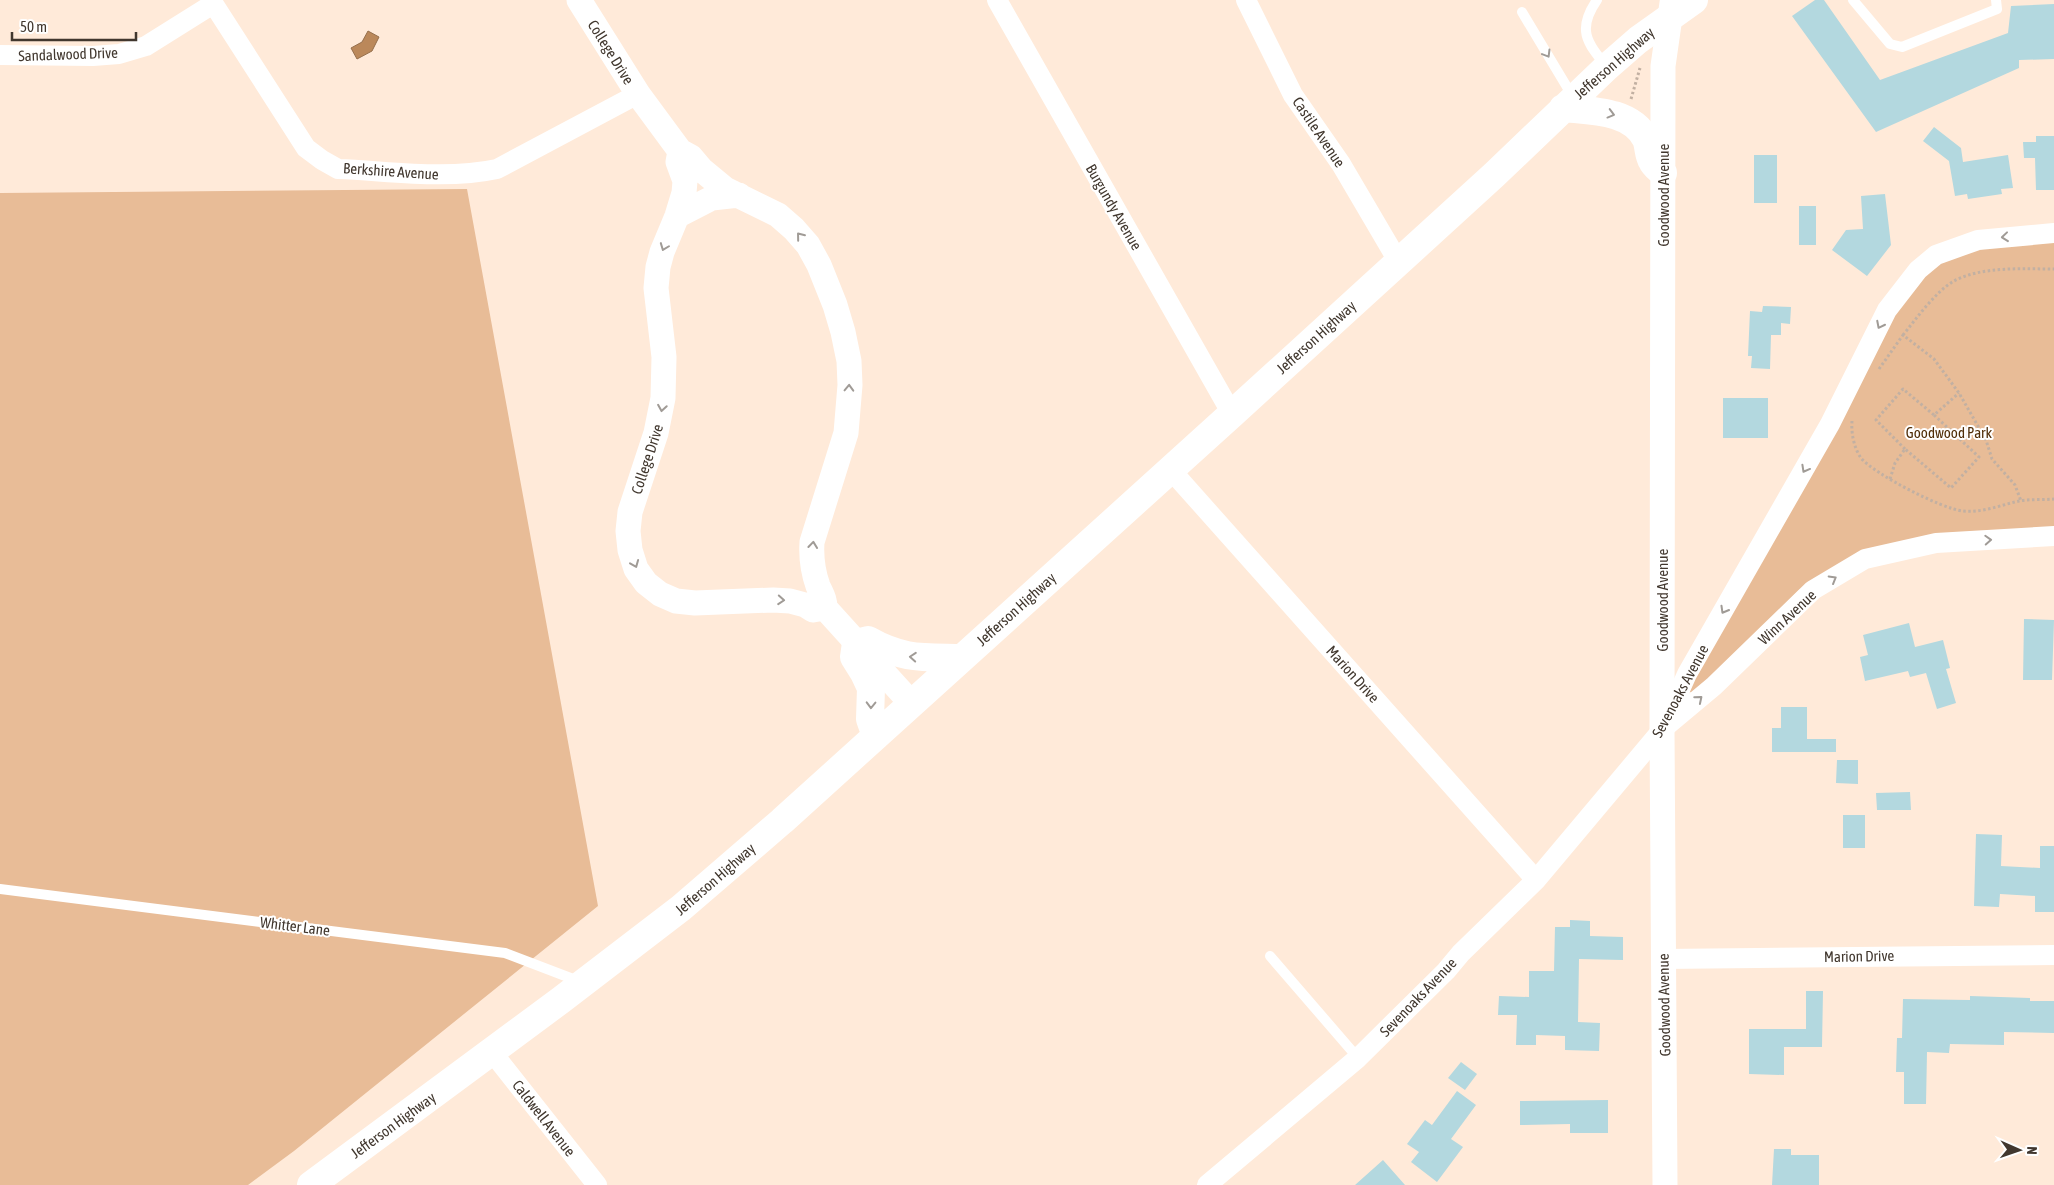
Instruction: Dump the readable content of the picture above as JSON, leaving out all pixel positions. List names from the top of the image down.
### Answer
{
  "streets": {
    "main road": ["Jefferson Highway"],
    "street": [
      "College Drive",
      "Sandalwood Drive",
      "Castile Avenue",
      "Berkshire Avenue",
      "Goodwood Avenue",
      "Burgundy Avenue",
      "Winn Avenue",
      "Marion Drive",
      "Sevenoaks Avenue",
      "Caldwell Avenue"
    ],
    "lane": ["Whitter Lane"]
  },
  "crossings": [
    ["College Drive", "Jefferson Highway"],
    ["College Drive", "Berkshire Avenue"],
    ["Sandalwood Drive", "Berkshire Avenue"],
    ["Jefferson Highway", "Castile Avenue"],
    ["Jefferson Highway", "Goodwood Avenue"],
    ["Jefferson Highway", "Burgundy Avenue"],
    ["Jefferson Highway", "Marion Drive"],
    ["Jefferson Highway", "Whitter Lane"],
    ["Jefferson Highway", "Caldwell Avenue"],
    ["Goodwood Avenue", "Winn Avenue"],
    ["Goodwood Avenue", "Marion Drive"],
    ["Goodwood Avenue", "Sevenoaks Avenue"],
    ["Winn Avenue", "Sevenoaks Avenue"],
    ["Marion Drive", "Sevenoaks Avenue"]
  ],
  "one_way": ["Winn Avenue", "Sevenoaks Avenue"],
  "parks": ["Goodwood Park"],
  "scale_bar": "50 m",
  "north": "right"
}
